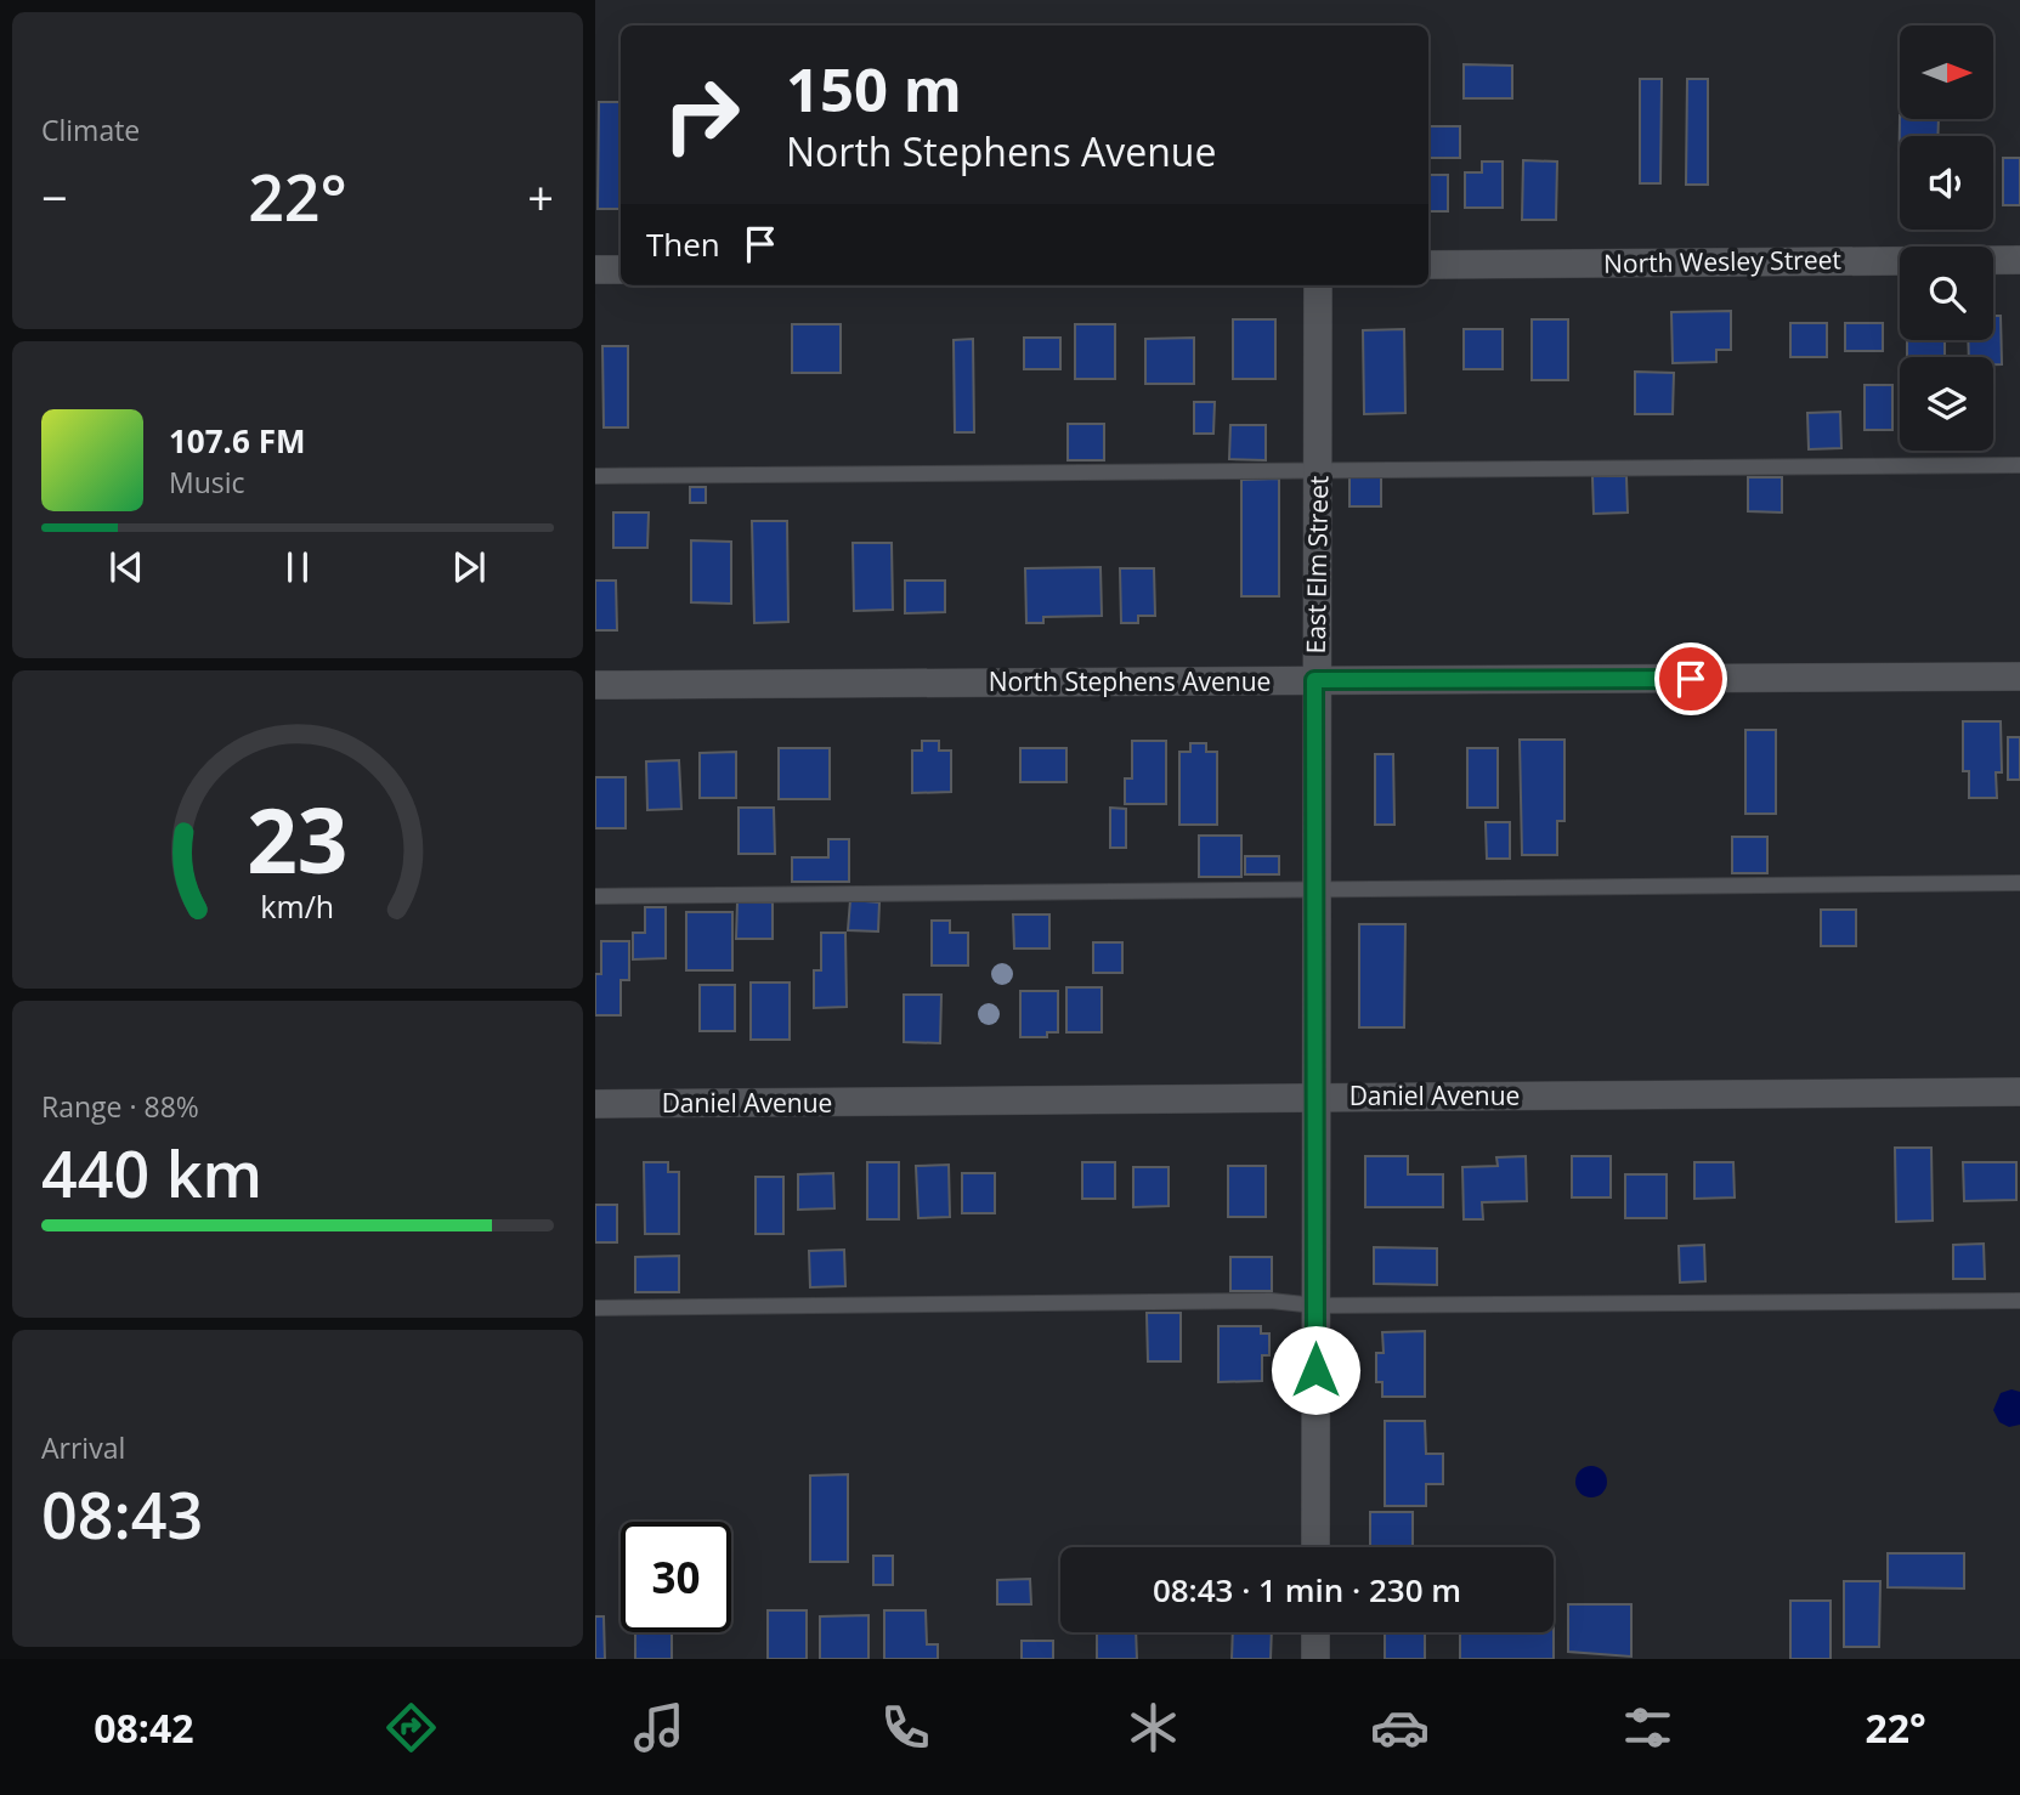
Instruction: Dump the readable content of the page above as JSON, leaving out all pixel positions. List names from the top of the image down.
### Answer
{
  "streets": {
    "street": [
      "North Wesley Street",
      "East Elm Street",
      "North Stephens Avenue",
      "Daniel Avenue"
    ]
  },
  "crossings": [
    ["East Elm Street", "North Stephens Avenue"],
    ["East Elm Street", "Daniel Avenue"]
  ],
  "north": "right",
  "page": {
    "tile": [
      "Climate",
      ["Range · 88%", "440 km"],
      ["Arrival", "08:43"]
    ],
    "turn": ["150 m", "North Stephens Avenue"],
    "heat": ["−", "22°", "+"],
    "then": "Then",
    "song": ["107.6 FM", "Music"],
    "limit": "30",
    "trip": "08:43 · 1 min · 230 m",
    "tabs": ["08:42", "22°"],
    "gauge": ["23", "km/h"]
  }
}
